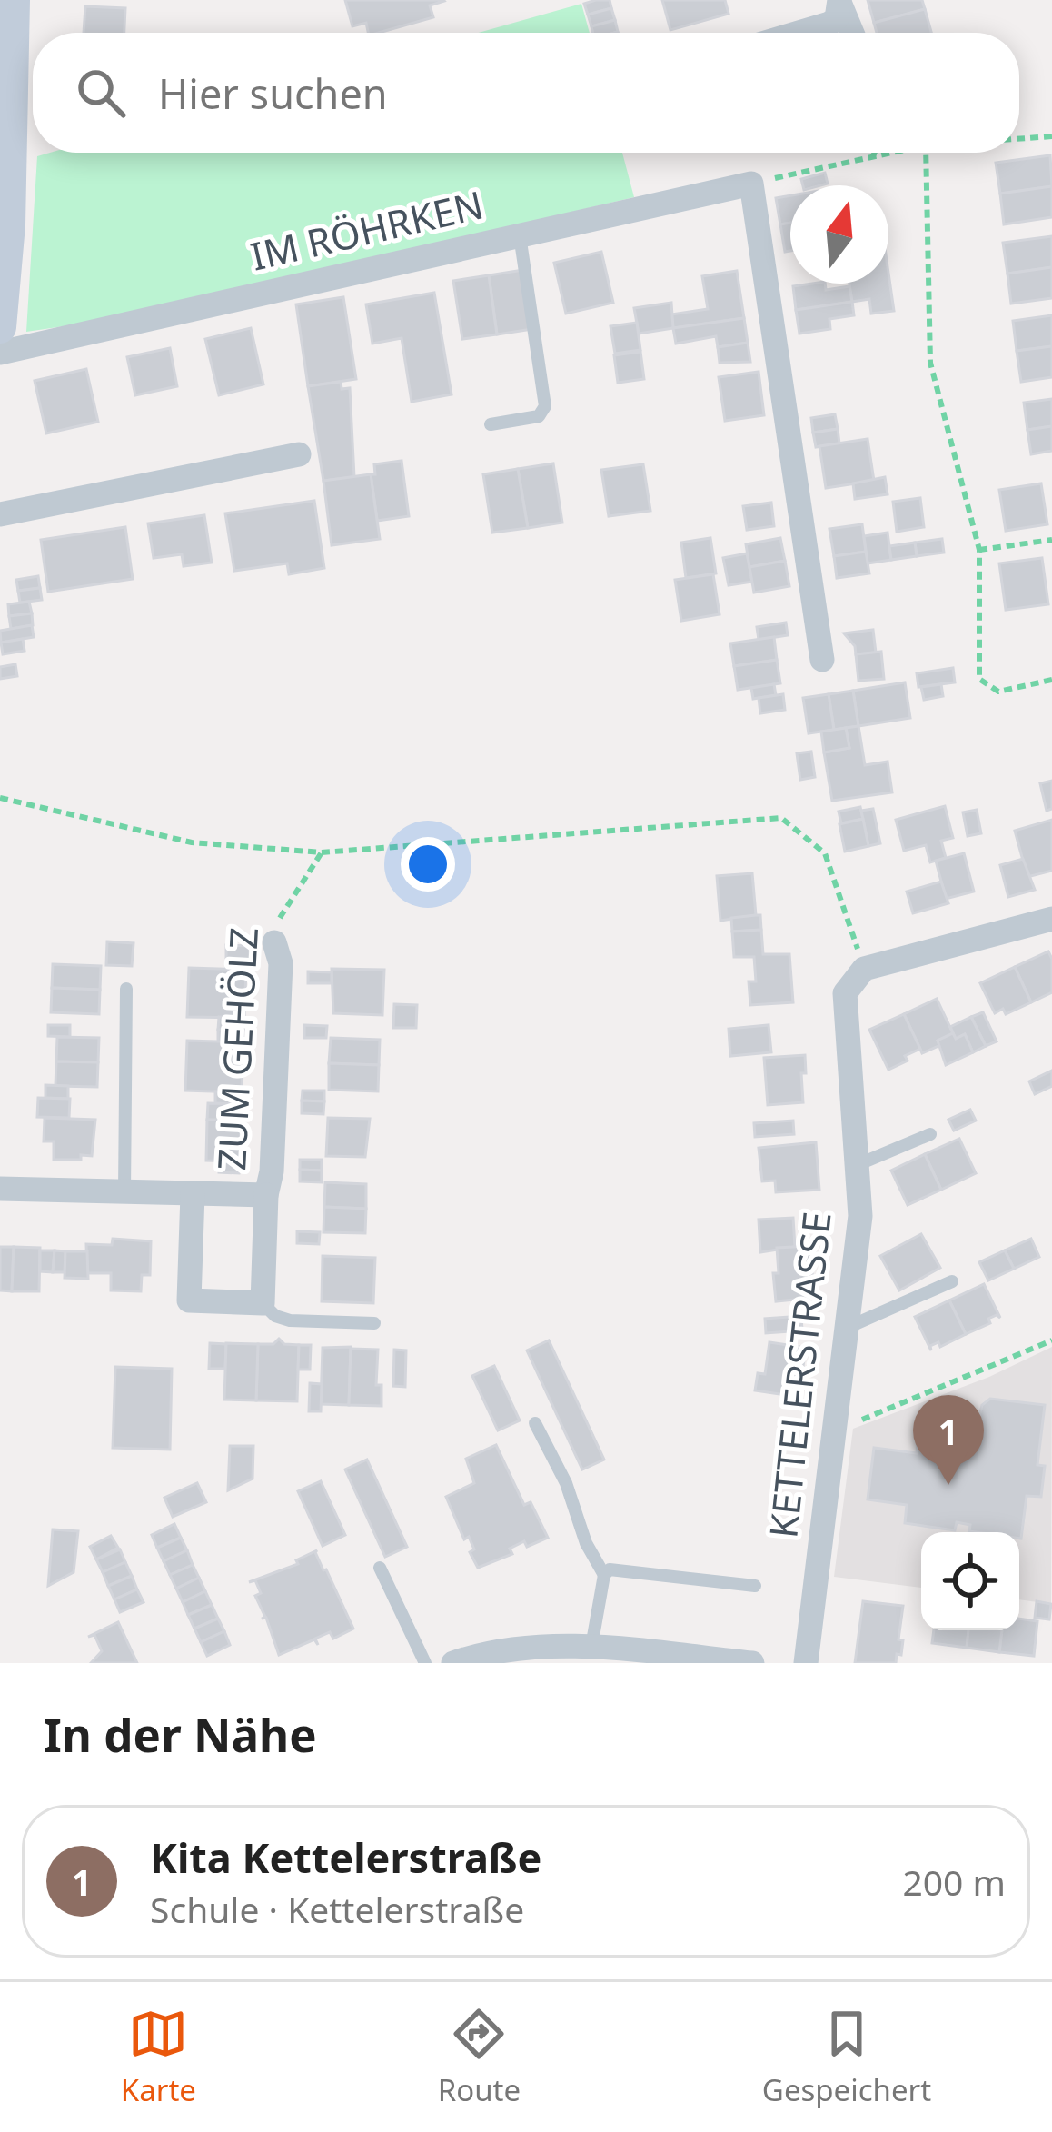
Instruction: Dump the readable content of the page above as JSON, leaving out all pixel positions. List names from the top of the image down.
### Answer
{
  "streets": {
    "street": ["IM RÖHRKEN", "ZUM GEHÖLZ", "KETTELERSTRASSE"]
  },
  "north": "top",
  "page": {
    "search": "Hier suchen",
    "pins": "1",
    "heading": "In der Nähe",
    "list": [
      {
        "mark": "1",
        "name": "Kita Kettelerstraße",
        "note": "Schule · Kettelerstraße",
        "value": "200 m"
      }
    ],
    "nav": ["Karte", "Route", "Gespeichert"]
  }
}
